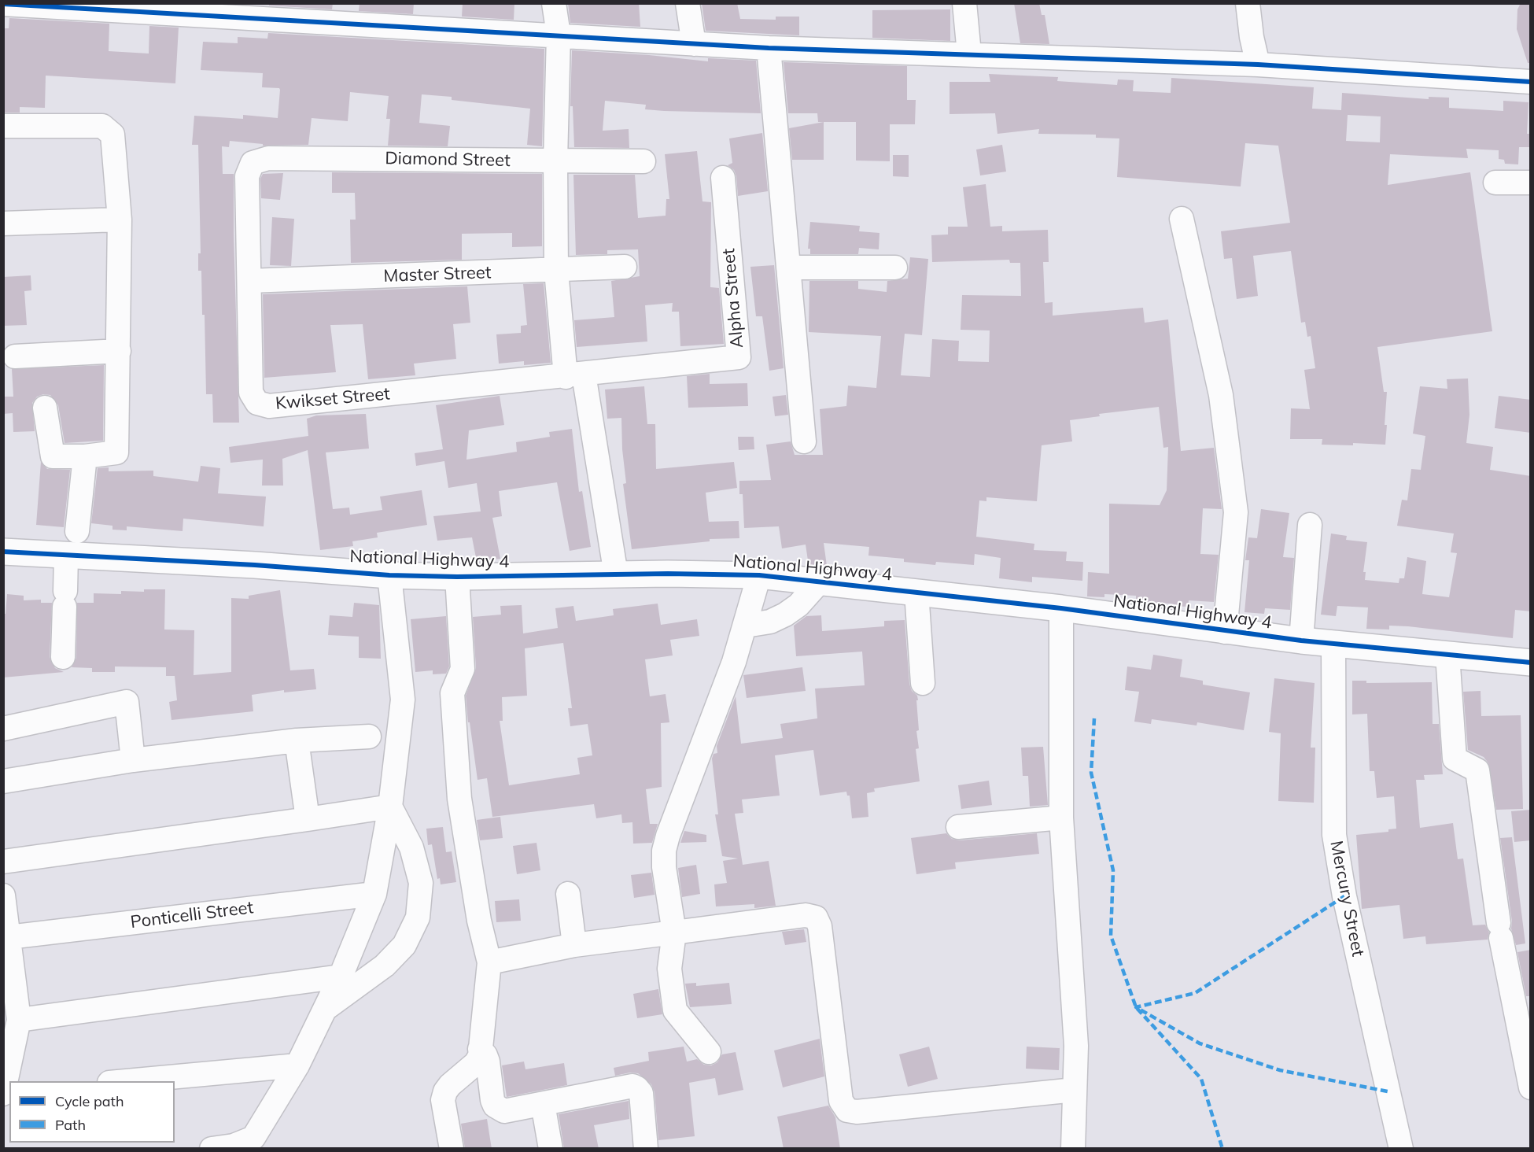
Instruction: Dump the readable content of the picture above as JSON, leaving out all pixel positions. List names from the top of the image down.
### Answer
{
  "streets": {
    "main road": ["National Highway 4"],
    "street": [
      "Diamond Street",
      "Master Street",
      "Alpha Street",
      "Kwikset Street",
      "Mercury Street",
      "Ponticelli Street"
    ]
  },
  "crossings": [
    ["Diamond Street", "Kwikset Street"],
    ["Master Street", "Kwikset Street"],
    ["Alpha Street", "Kwikset Street"],
    ["National Highway 4", "Mercury Street"]
  ],
  "legend": ["Cycle path", "Path"]
}
